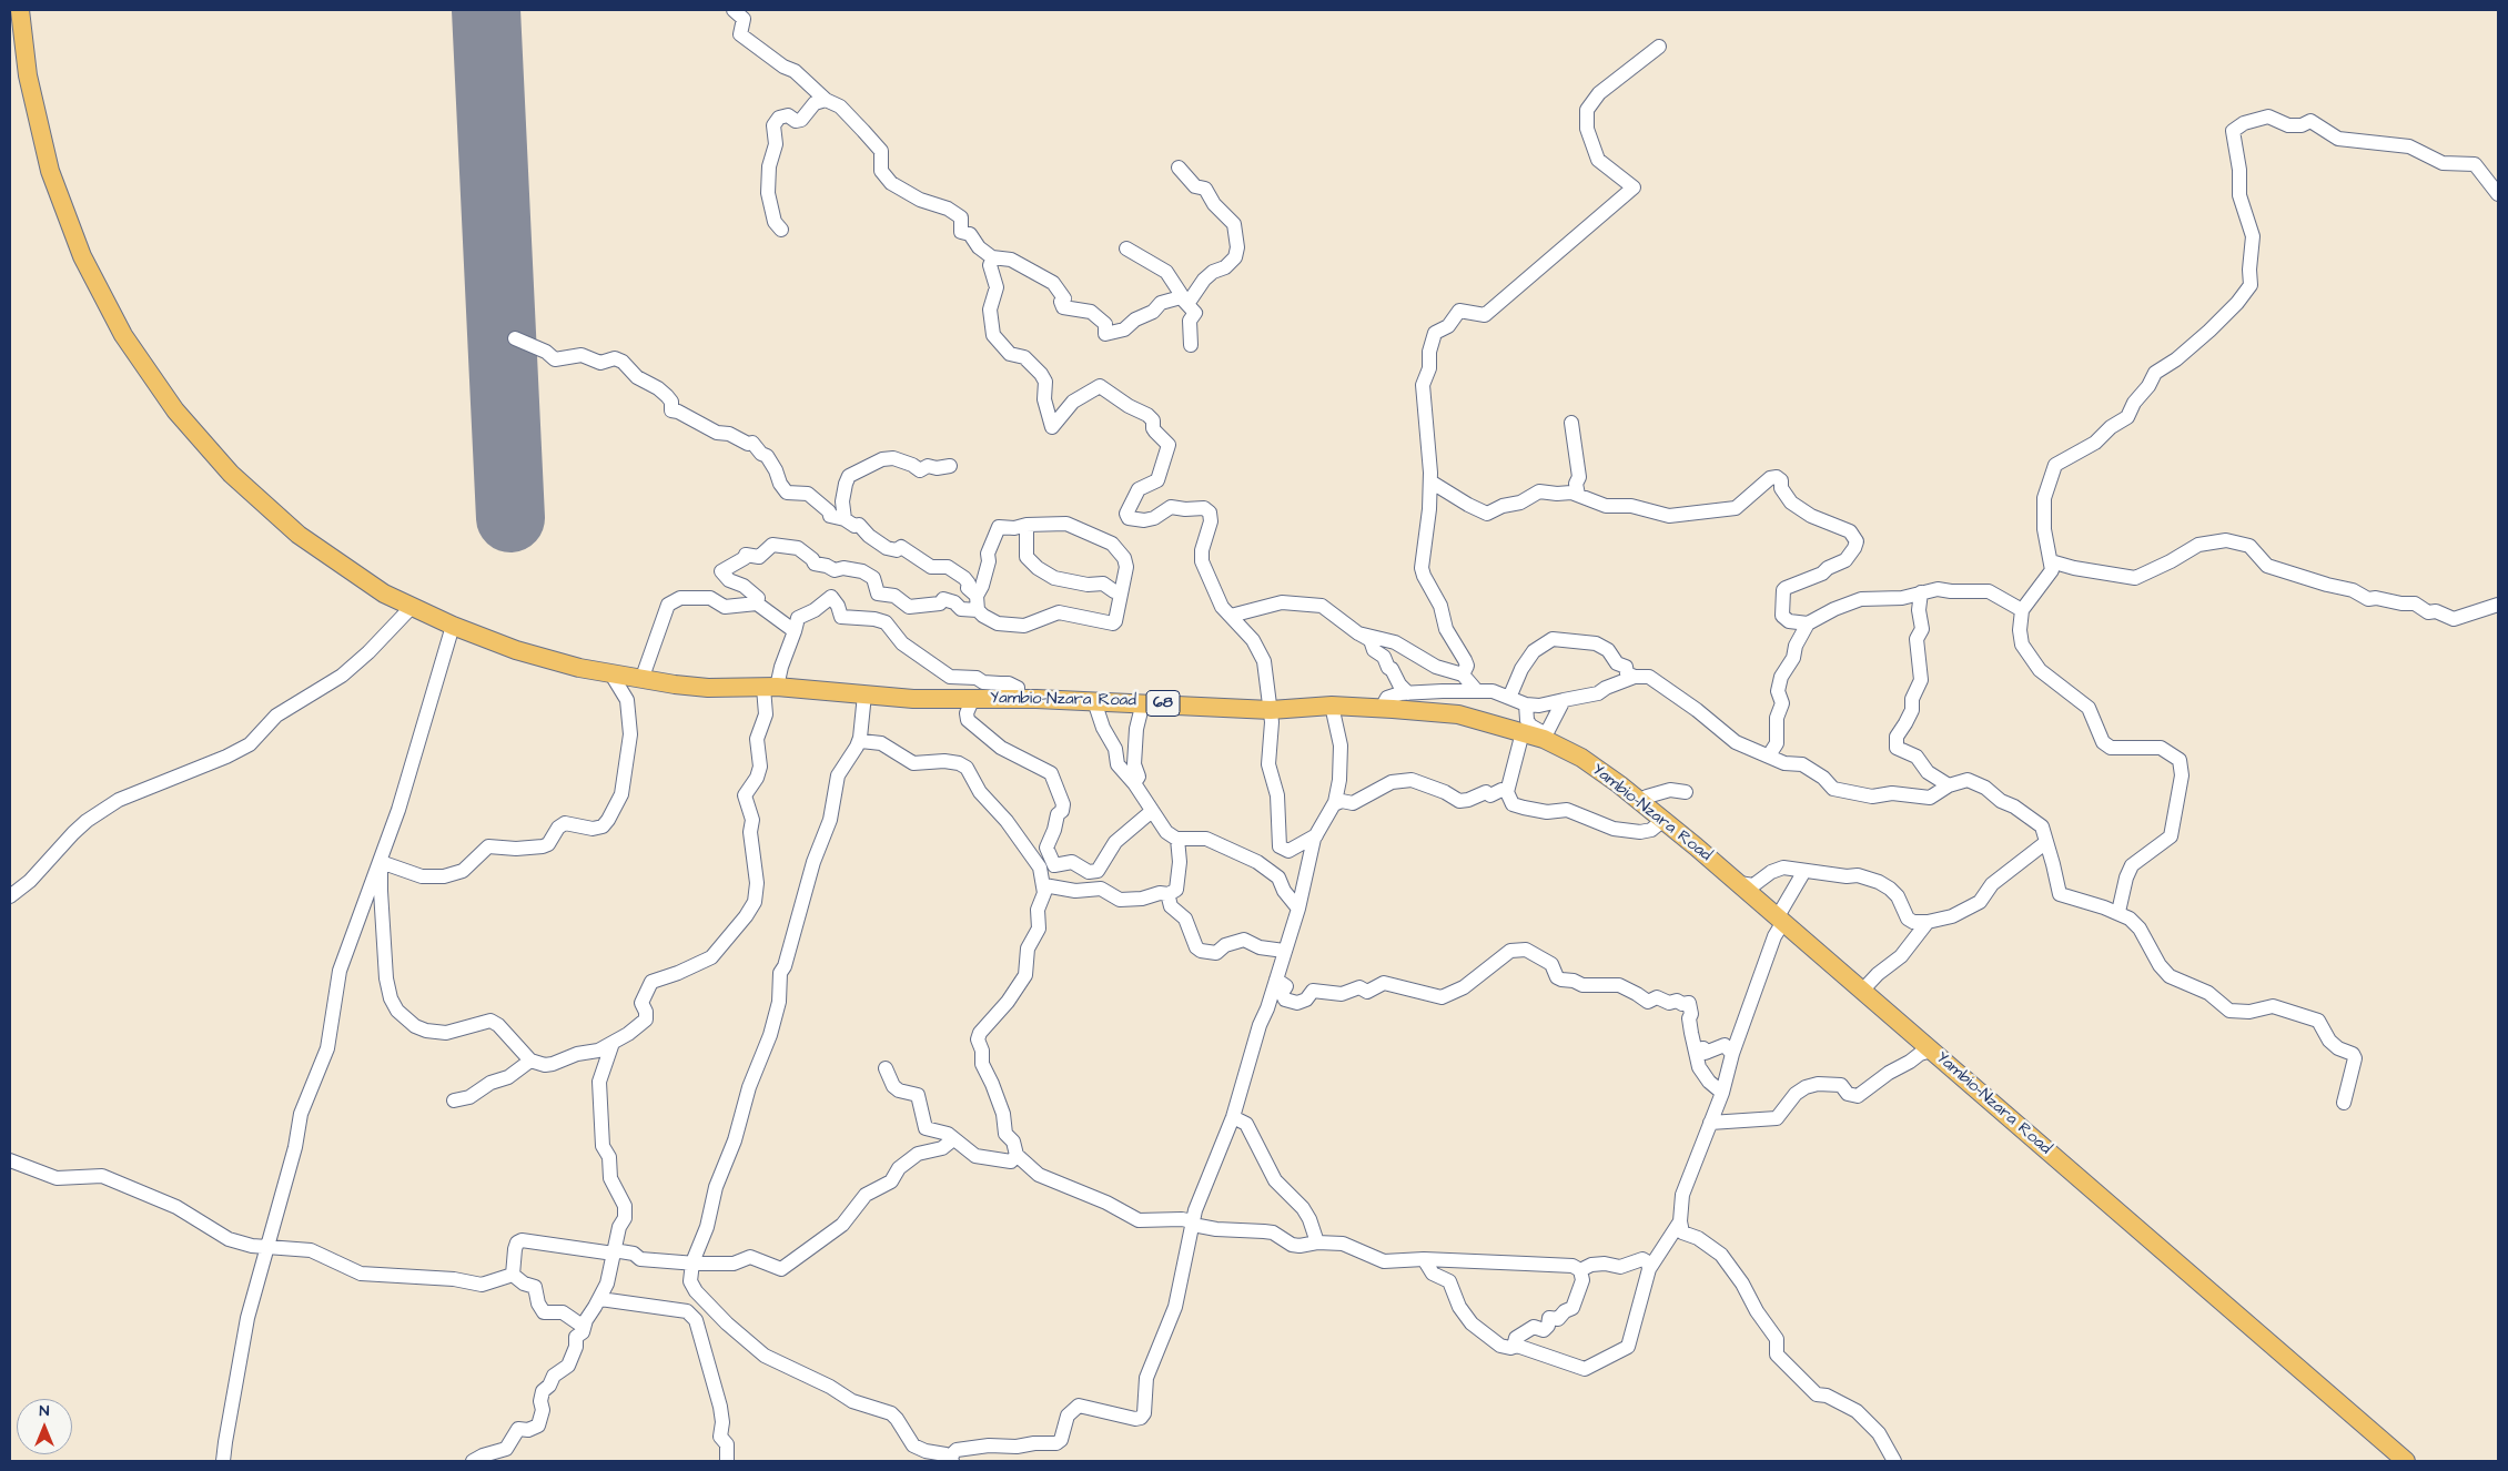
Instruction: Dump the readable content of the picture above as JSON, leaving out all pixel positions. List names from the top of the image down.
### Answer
{
  "streets": {
    "main road": ["Yambio-Nzara Road", "68"]
  },
  "north": "top"
}
